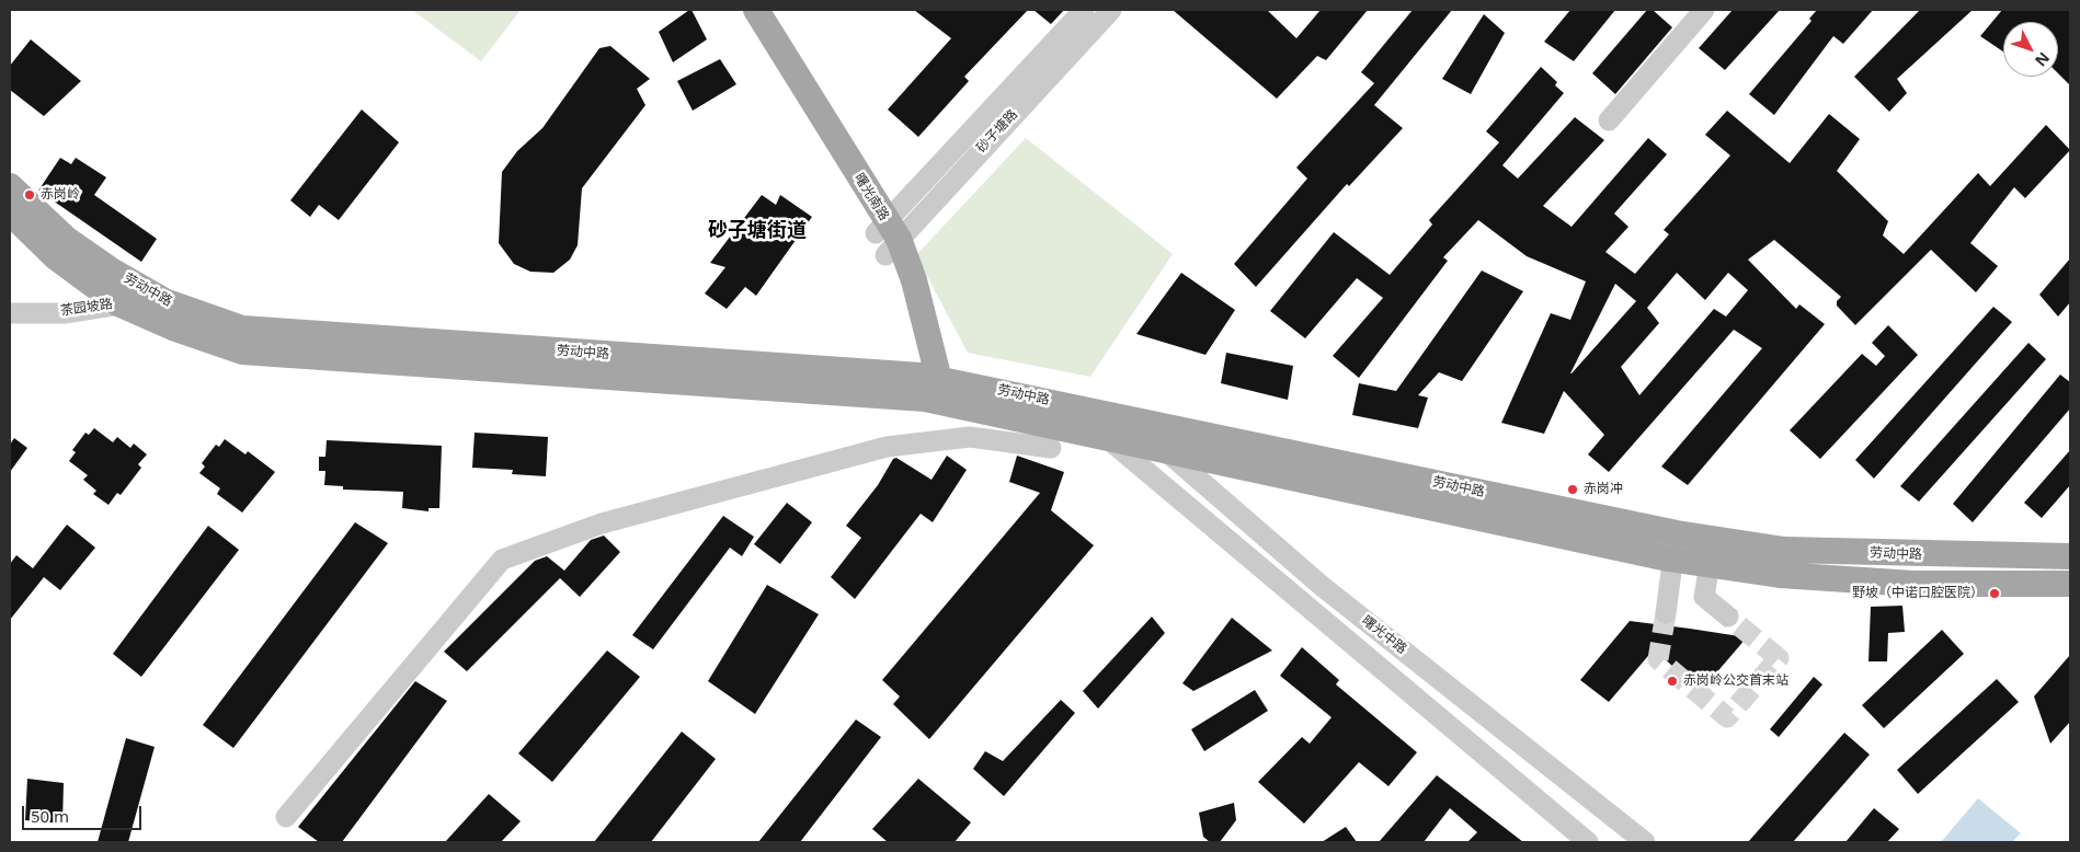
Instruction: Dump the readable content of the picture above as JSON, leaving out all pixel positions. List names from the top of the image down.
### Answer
{
  "streets": {
    "main road": ["曙光南路", "劳动中路"],
    "street": ["砂子塘路", "茶园坡路", "曙光中路"]
  },
  "crossings": [
    ["砂子塘路", "曙光南路"],
    ["曙光南路", "劳动中路"],
    ["劳动中路", "茶园坡路"],
    ["劳动中路", "曙光中路"]
  ],
  "districts": ["砂子塘街道"],
  "places": [
    "赤岗岭",
    "赤岗冲",
    "野坡（中诺口腔医院）",
    "赤岗岭公交首末站"
  ],
  "scale_bar": "50 m",
  "north": "bottom right"
}
